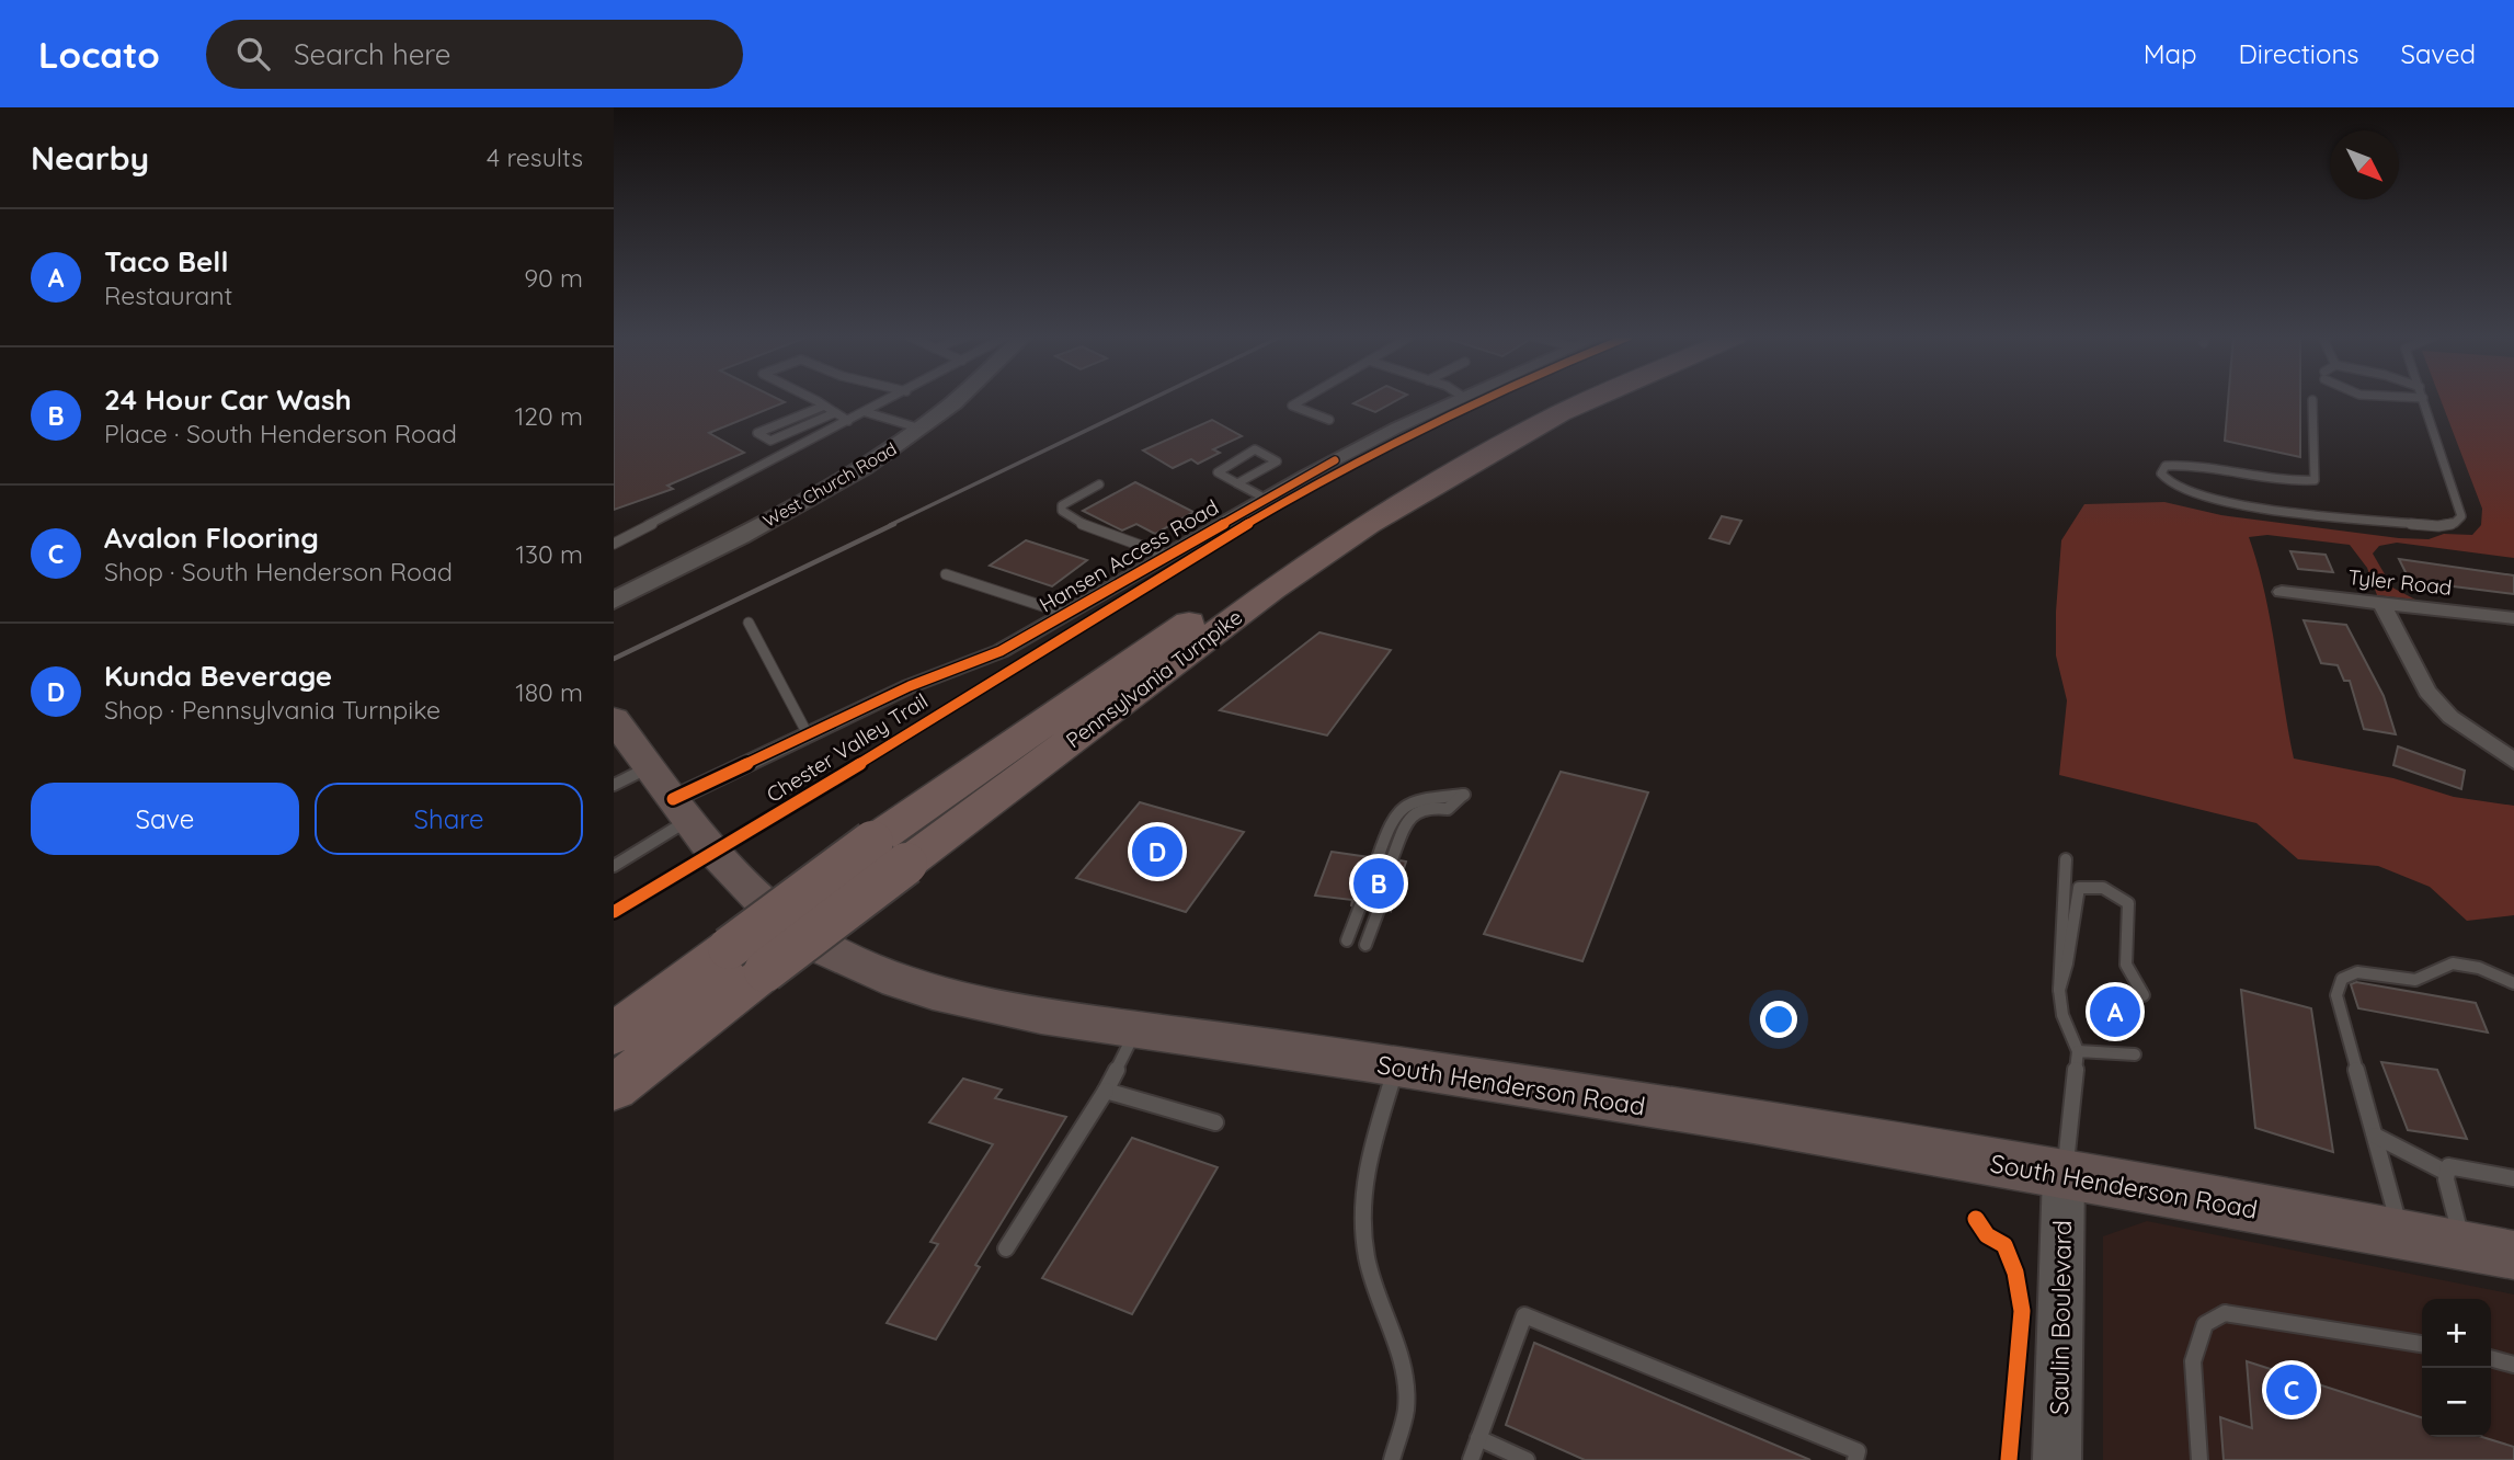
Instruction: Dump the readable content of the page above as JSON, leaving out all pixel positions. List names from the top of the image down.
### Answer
{
  "streets": {
    "highway": ["Pennsylvania Turnpike"],
    "main road": ["South Henderson Road"],
    "street": [
      "West Church Road",
      "Hansen Access Road",
      "Tyler Road",
      "Saulin Boulevard"
    ],
    "cycle path": ["Chester Valley Trail"]
  },
  "crossings": [
    ["Hansen Access Road", "South Henderson Road"],
    ["South Henderson Road", "Saulin Boulevard"]
  ],
  "north": "bottom right",
  "page": {
    "header": "Locato",
    "search": "Search here",
    "nav": ["Map", "Directions", "Saved"],
    "heading": ["Nearby", "4 results"],
    "list": [
      {
        "mark": "A",
        "name": "Taco Bell",
        "note": "Restaurant",
        "value": "90 m"
      },
      {
        "mark": "B",
        "name": "24 Hour Car Wash",
        "note": "Place · South Henderson Road",
        "value": "120 m"
      },
      {
        "mark": "C",
        "name": "Avalon Flooring",
        "note": "Shop · South Henderson Road",
        "value": "130 m"
      },
      {
        "mark": "D",
        "name": "Kunda Beverage",
        "note": "Shop · Pennsylvania Turnpike",
        "value": "180 m"
      }
    ],
    "buttons": ["Save", "Share"],
    "pins": [
      "D",
      "B",
      "A",
      "C"
    ],
    "map_buttons": ["+", "−"]
  }
}
